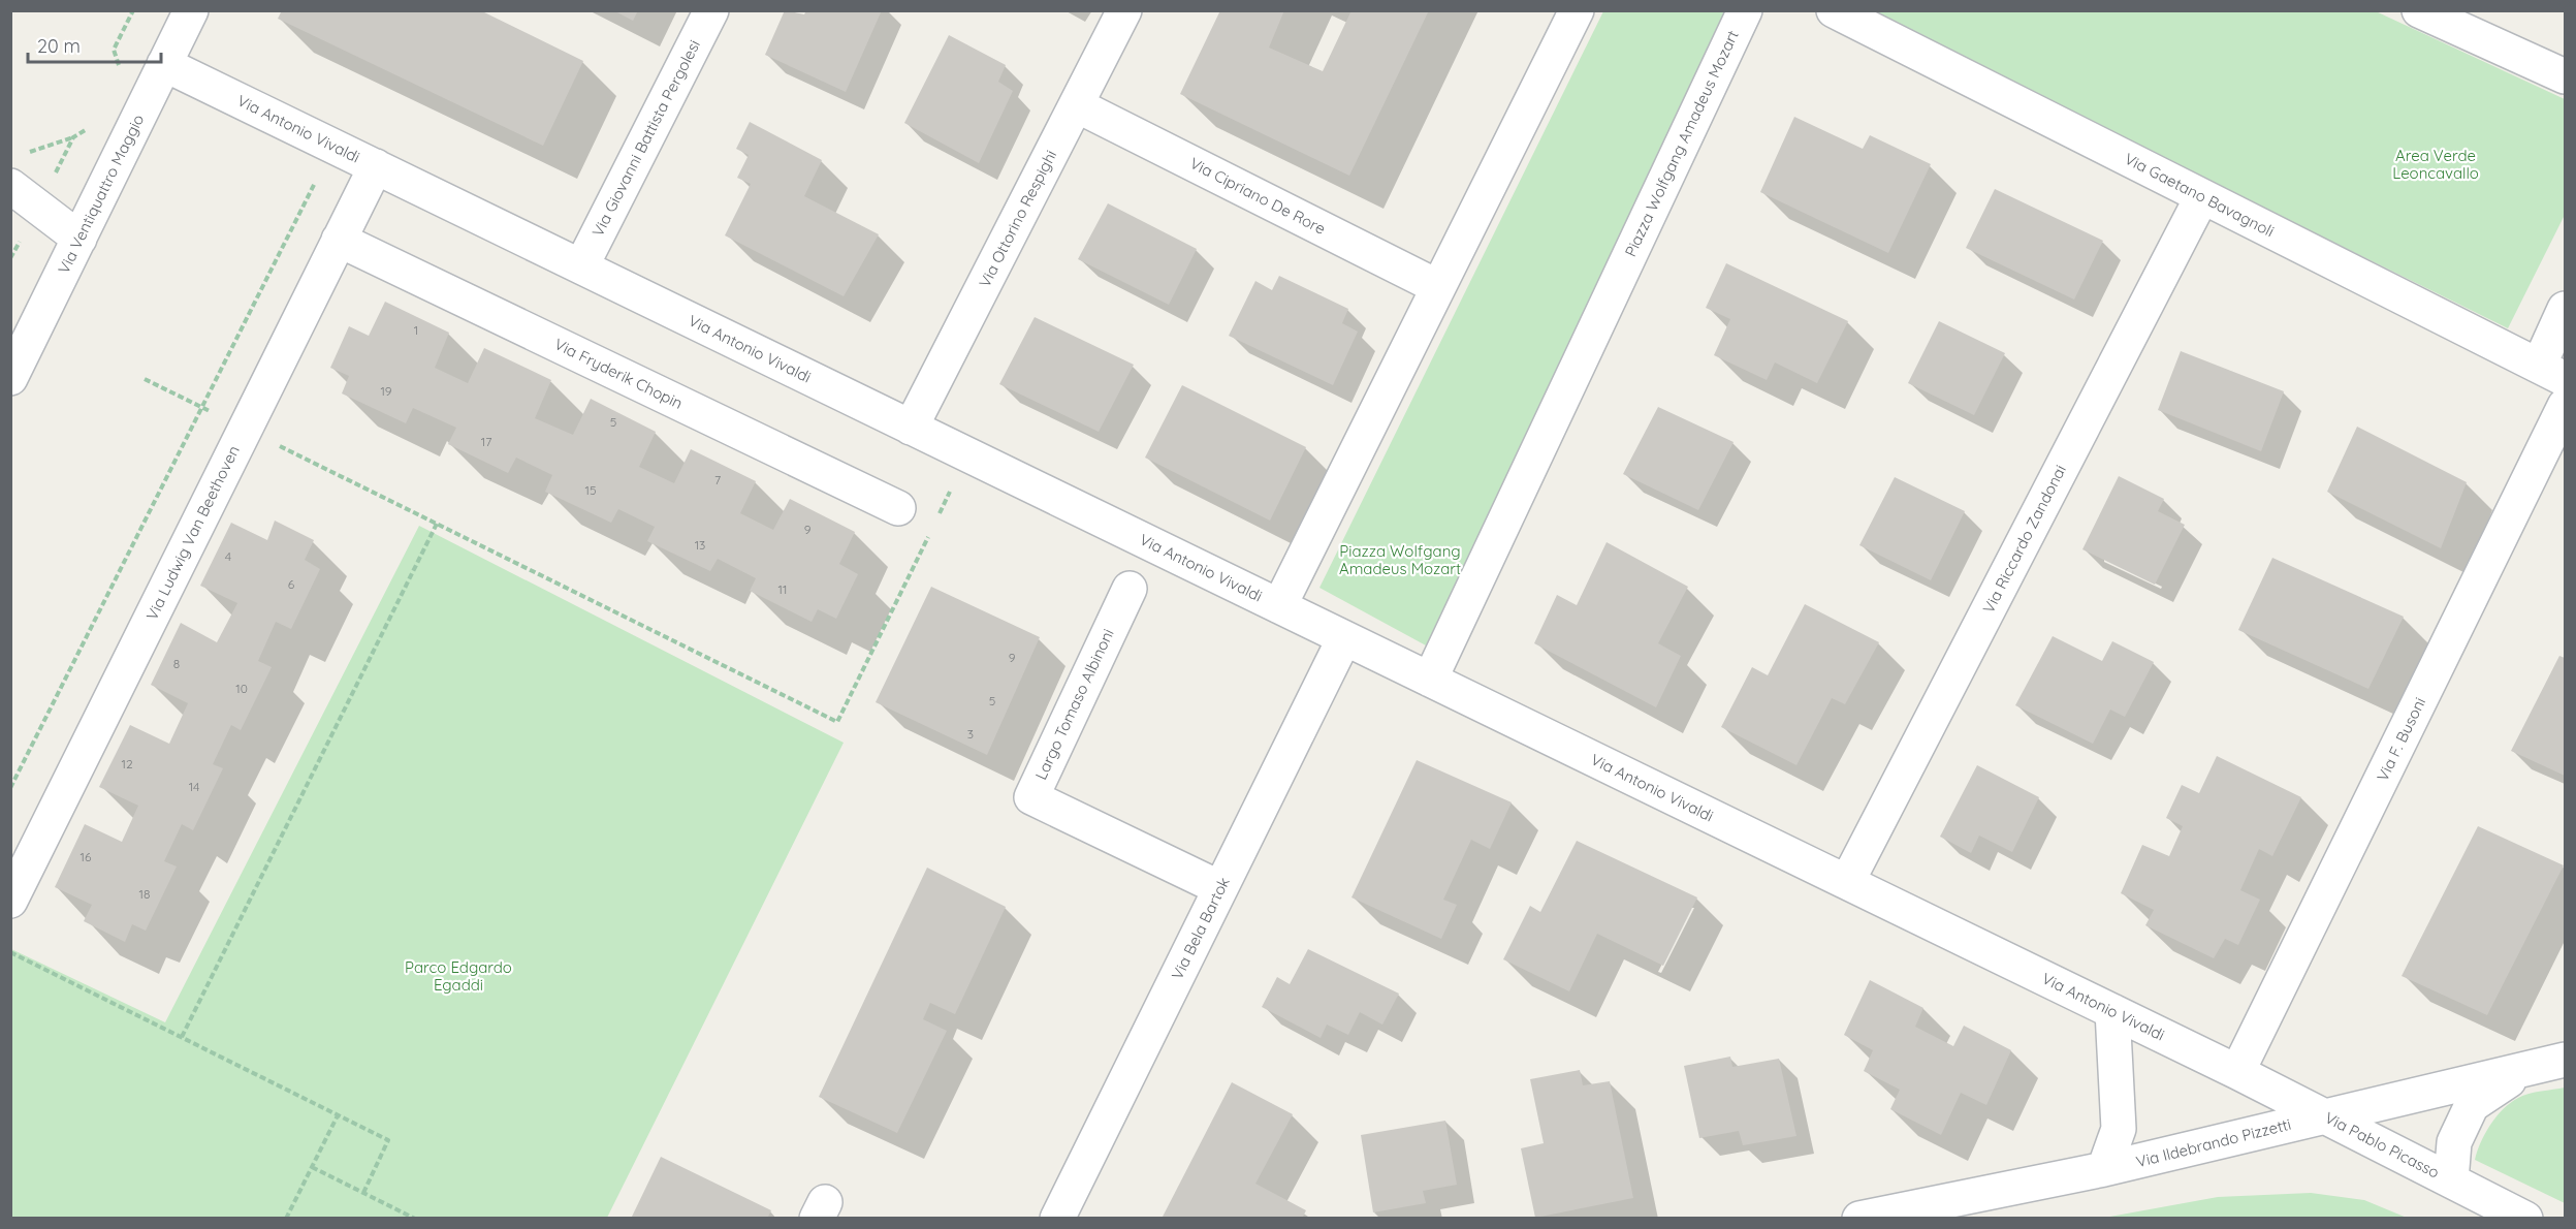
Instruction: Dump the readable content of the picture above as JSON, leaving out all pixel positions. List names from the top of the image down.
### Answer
{
  "streets": {
    "street": [
      "Via Antonio Vivaldi",
      "Via Giovanni Battista Pergolesi",
      "Piazza Wolfgang Amadeus Mozart",
      "Via Ventiquattro Maggio",
      "Via Gaetano Bavagnoli",
      "Via Cipriano De Rore",
      "Via Ottorino Respighi",
      "Via Fryderik Chopin",
      "Via Ludwig Van Beethoven",
      "Via Riccardo Zandonai",
      "Largo Tomaso Albinoni",
      "Via F. Busoni",
      "Via Bela Bartok",
      "Via Ildebrando Pizzetti",
      "Via Pablo Picasso"
    ]
  },
  "crossings": [
    ["Via Antonio Vivaldi", "Via Giovanni Battista Pergolesi"],
    ["Via Antonio Vivaldi", "Piazza Wolfgang Amadeus Mozart"],
    ["Via Antonio Vivaldi", "Via Ventiquattro Maggio"],
    ["Via Antonio Vivaldi", "Via Ottorino Respighi"],
    ["Via Antonio Vivaldi", "Via Ludwig Van Beethoven"],
    ["Via Antonio Vivaldi", "Via Riccardo Zandonai"],
    ["Via Antonio Vivaldi", "Via F. Busoni"],
    ["Via Antonio Vivaldi", "Via Bela Bartok"],
    ["Via Antonio Vivaldi", "Via Pablo Picasso"],
    ["Via Gaetano Bavagnoli", "Via Riccardo Zandonai"],
    ["Via Cipriano De Rore", "Via Ottorino Respighi"],
    ["Via Fryderik Chopin", "Via Ludwig Van Beethoven"],
    ["Largo Tomaso Albinoni", "Via Bela Bartok"],
    ["Via F. Busoni", "Via Pablo Picasso"],
    ["Via Ildebrando Pizzetti", "Via Pablo Picasso"]
  ],
  "parks": ["Area Verde Leoncavallo", "Piazza Wolfgang Amadeus Mozart", "Parco Edgardo Egaddi"],
  "house_numbers": [
    "1",
    "19",
    "5",
    "17",
    "7",
    "15",
    "9",
    "13",
    "4",
    "6",
    "11",
    "9",
    "8",
    "10",
    "5",
    "3",
    "12",
    "14",
    "16",
    "18"
  ],
  "scale_bar": "20 m"
}
